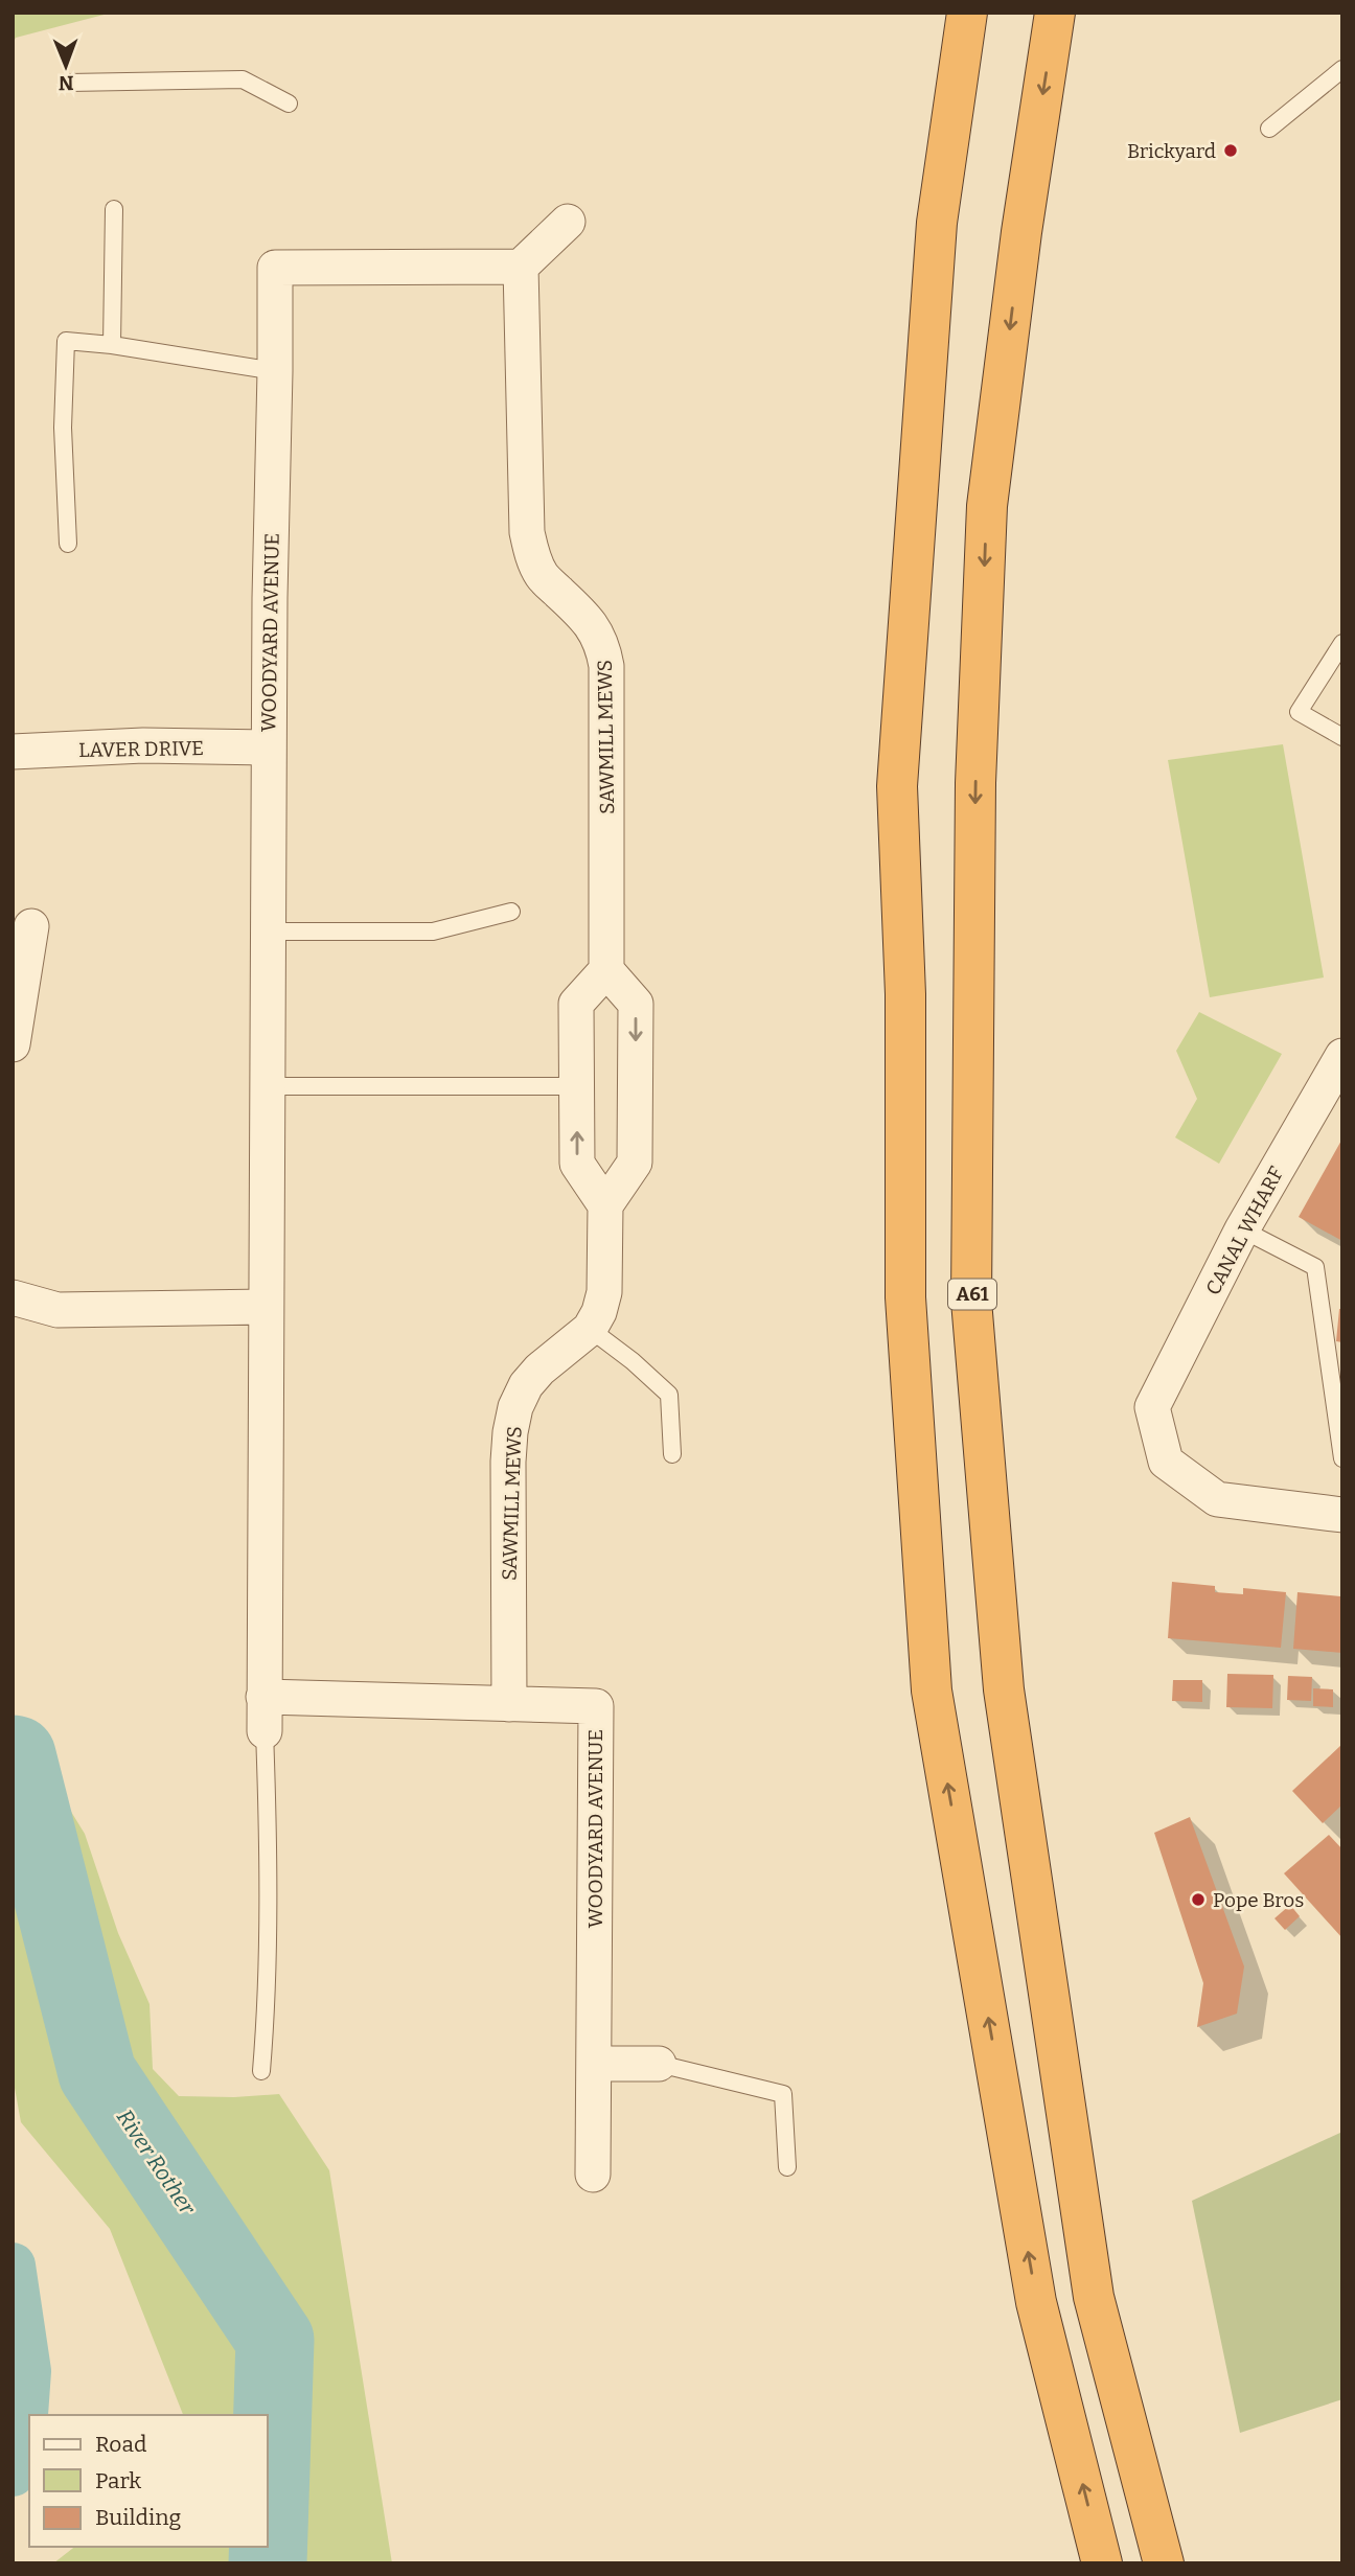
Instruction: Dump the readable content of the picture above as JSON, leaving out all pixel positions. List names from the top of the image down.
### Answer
{
  "streets": {
    "highway": ["A61"],
    "street": [
      "WOODYARD AVENUE",
      "SAWMILL MEWS",
      "LAVER DRIVE",
      "CANAL WHARF"
    ]
  },
  "crossings": [
    ["WOODYARD AVENUE", "SAWMILL MEWS"],
    ["WOODYARD AVENUE", "LAVER DRIVE"]
  ],
  "water": ["River Rother"],
  "places": ["Brickyard", "Pope Bros"],
  "legend": ["Road", "Park", "Building"],
  "north": "bottom"
}
